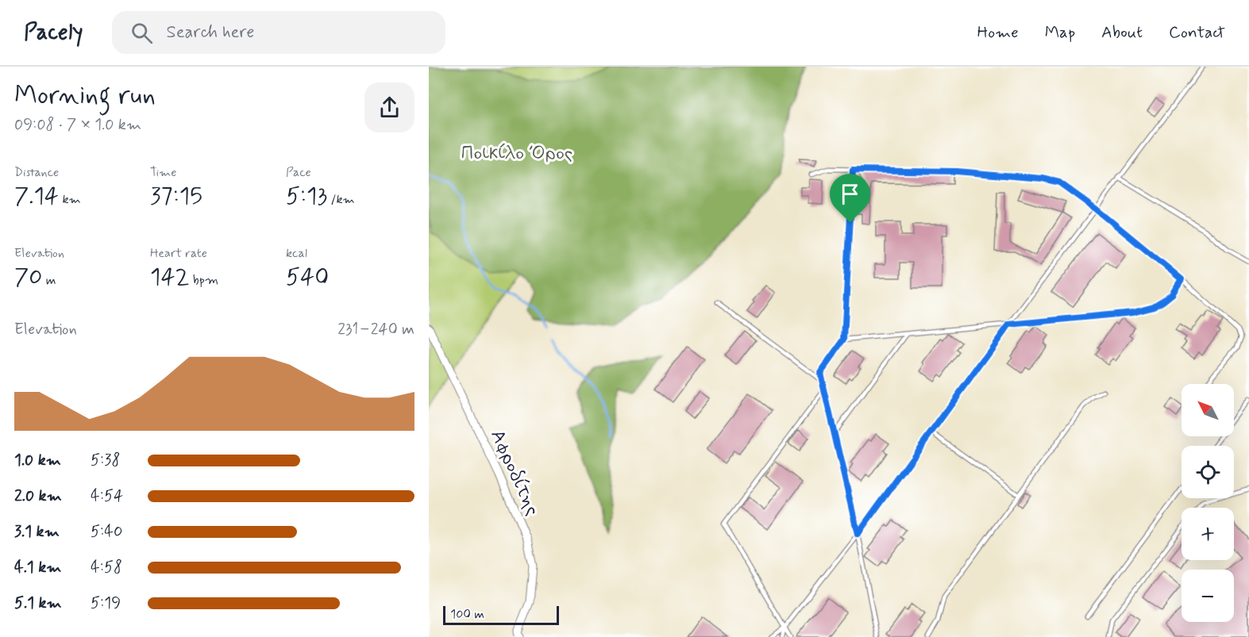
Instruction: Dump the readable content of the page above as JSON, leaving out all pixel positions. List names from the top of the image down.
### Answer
{
  "streets": {
    "street": ["Αφροδίτης"]
  },
  "parks": ["Ποικίλο Όρος"],
  "scale_bar": "100 m",
  "north": "top left",
  "page": {
    "header": "Pacely",
    "search": "Search here",
    "nav": [
      "Home",
      "Map",
      "About",
      "Contact"
    ],
    "heading": ["Morning run", "09:08 · 7 × 1.0 km"],
    "stats": [
      ["Distance", "7.14 km"],
      ["Time", "37:15"],
      ["Pace", "5:13 /km"],
      ["Elevation", "70 m"],
      ["Heart rate", "142 bpm"],
      ["kcal", "540"]
    ],
    "chart": ["Elevation", "231–240 m"],
    "map_buttons": ["+", "−"],
    "list": [
      {
        "name": "1.0 km",
        "note": "5:38"
      },
      {
        "name": "2.0 km",
        "note": "4:54"
      },
      {
        "name": "3.1 km",
        "note": "5:40"
      },
      {
        "name": "4.1 km",
        "note": "4:58"
      },
      {
        "name": "5.1 km",
        "note": "5:19"
      }
    ],
    "scale": "100 m"
  }
}
